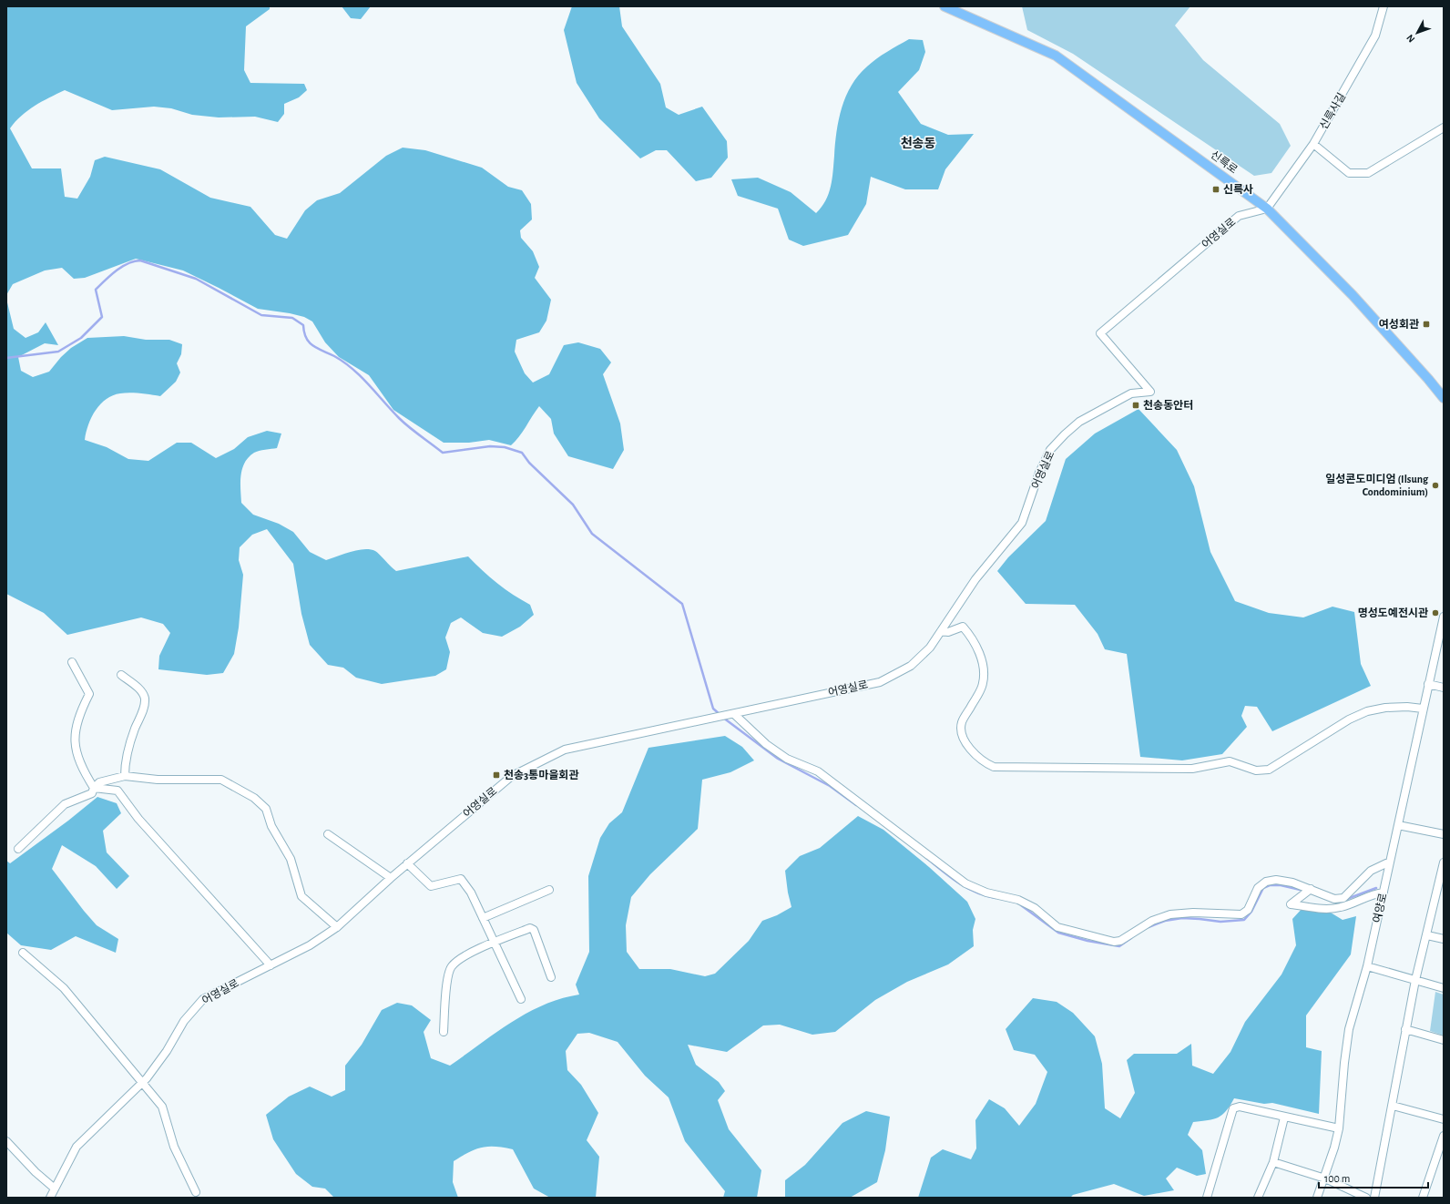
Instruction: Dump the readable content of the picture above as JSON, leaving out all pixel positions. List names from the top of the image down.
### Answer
{
  "streets": {
    "main road": ["신륵로"],
    "street": ["신륵사길", "어영실로", "여양로"]
  },
  "crossings": [
    ["신륵사길", "신륵로"],
    ["신륵사길", "어영실로"],
    ["신륵로", "어영실로"]
  ],
  "districts": ["천송동"],
  "places": {
    "transit": [
      "신륵사",
      "여성회관",
      "천송동안터",
      "천송3통마을회관"
    ],
    "other": ["일성콘도미디엄 (Ilsung Condominium)", "명성도예전시관"]
  },
  "scale_bar": "100 m",
  "north": "bottom left"
}
